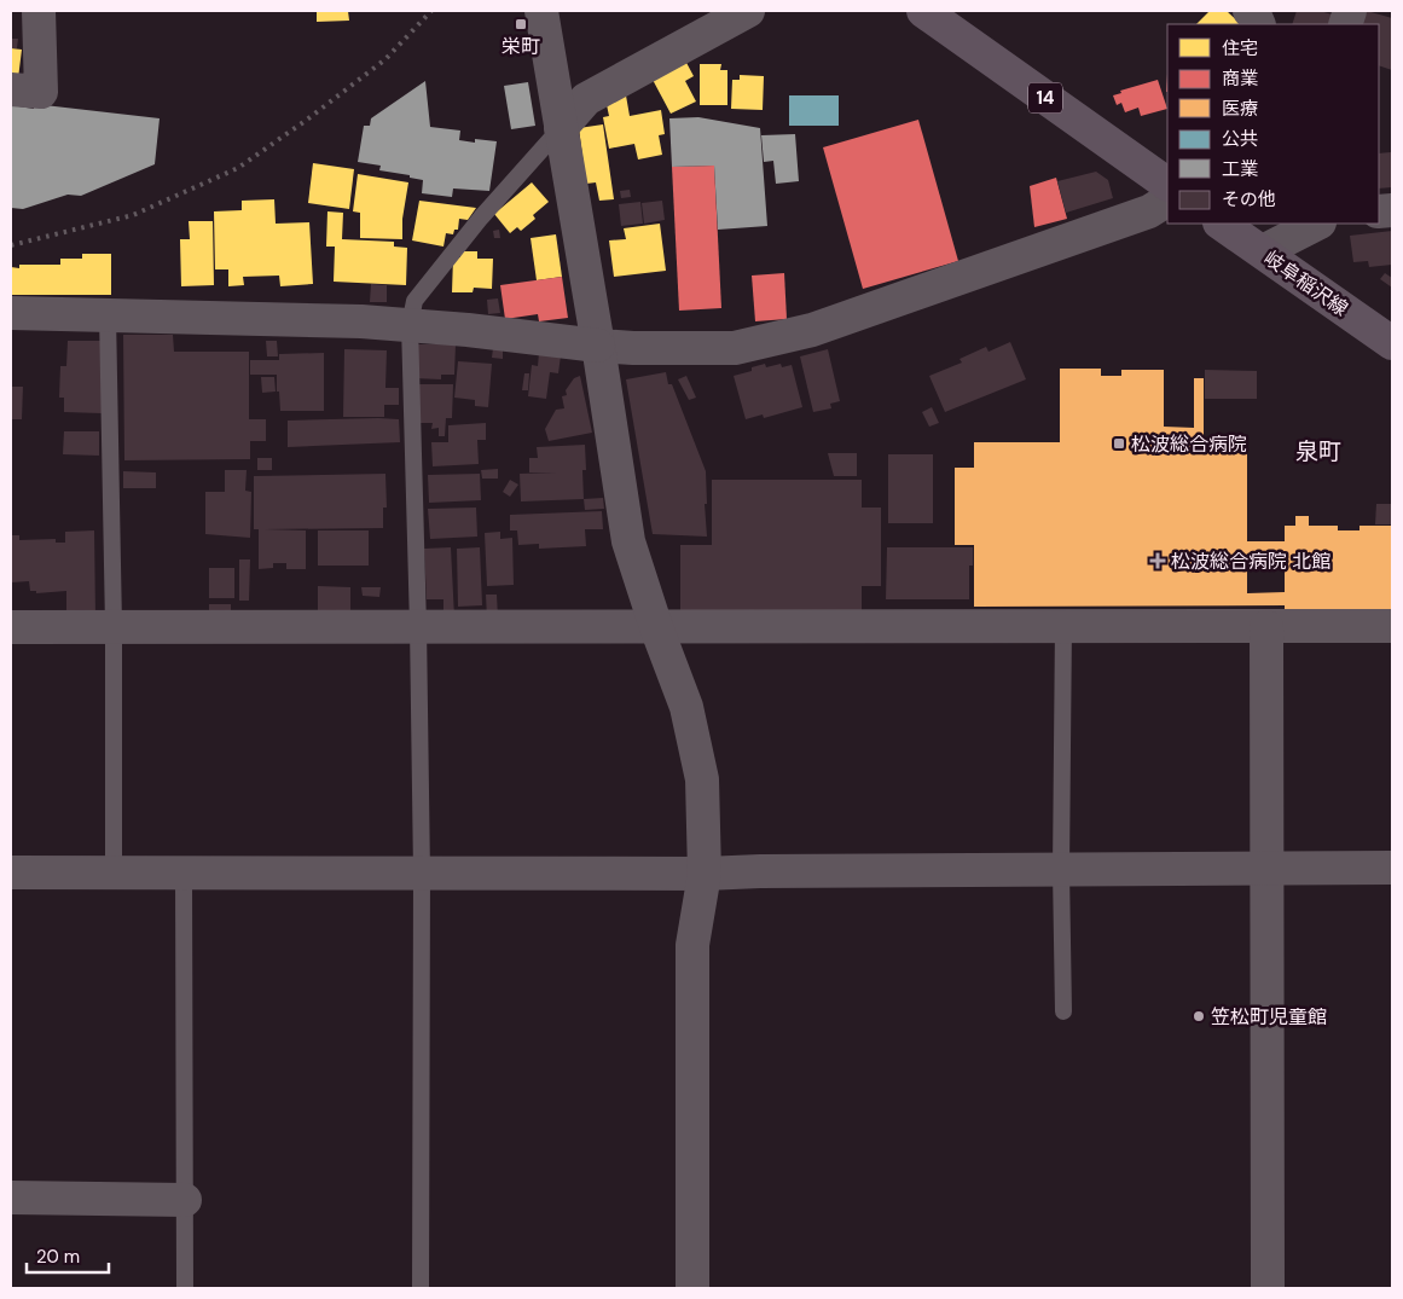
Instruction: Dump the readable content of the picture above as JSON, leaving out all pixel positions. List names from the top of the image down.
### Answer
{
  "streets": {
    "main road": ["14", "岐阜稲沢線"]
  },
  "districts": ["泉町"],
  "places": {
    "transit": ["栄町", "松波総合病院"],
    "health": ["松波総合病院 北館"],
    "other": ["笠松町児童館"]
  },
  "legend": [
    "住宅",
    "商業",
    "医療",
    "公共",
    "工業",
    "その他"
  ],
  "scale_bar": "20 m"
}
